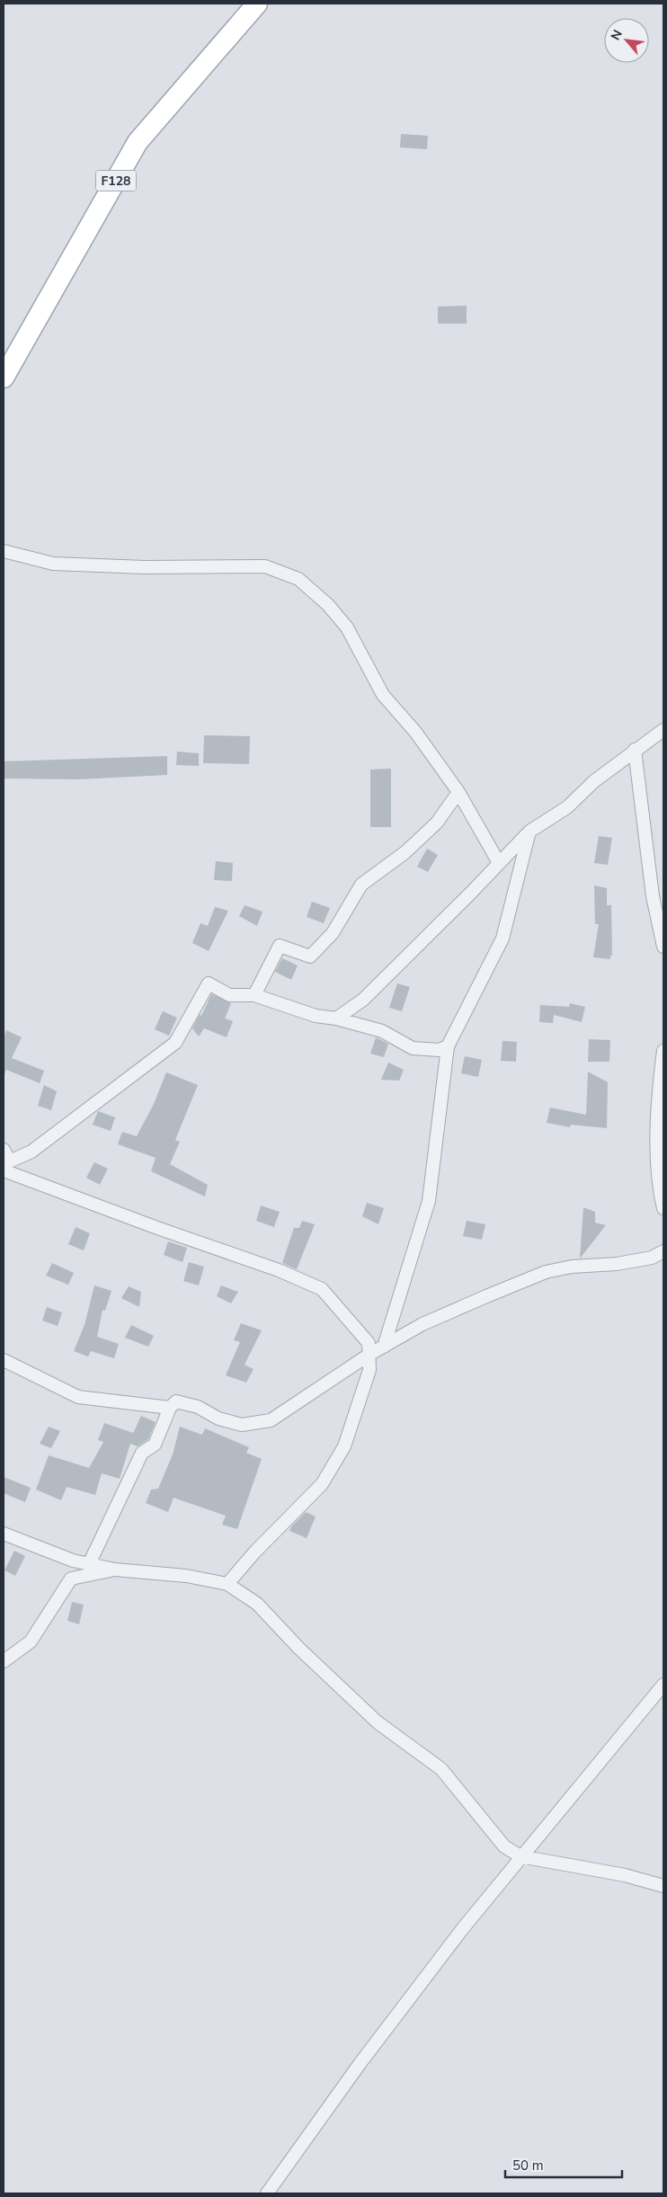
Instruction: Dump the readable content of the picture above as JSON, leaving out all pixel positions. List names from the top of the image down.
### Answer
{
  "streets": {
    "main road": ["F128"]
  },
  "scale_bar": "50 m",
  "north": "top left"
}
